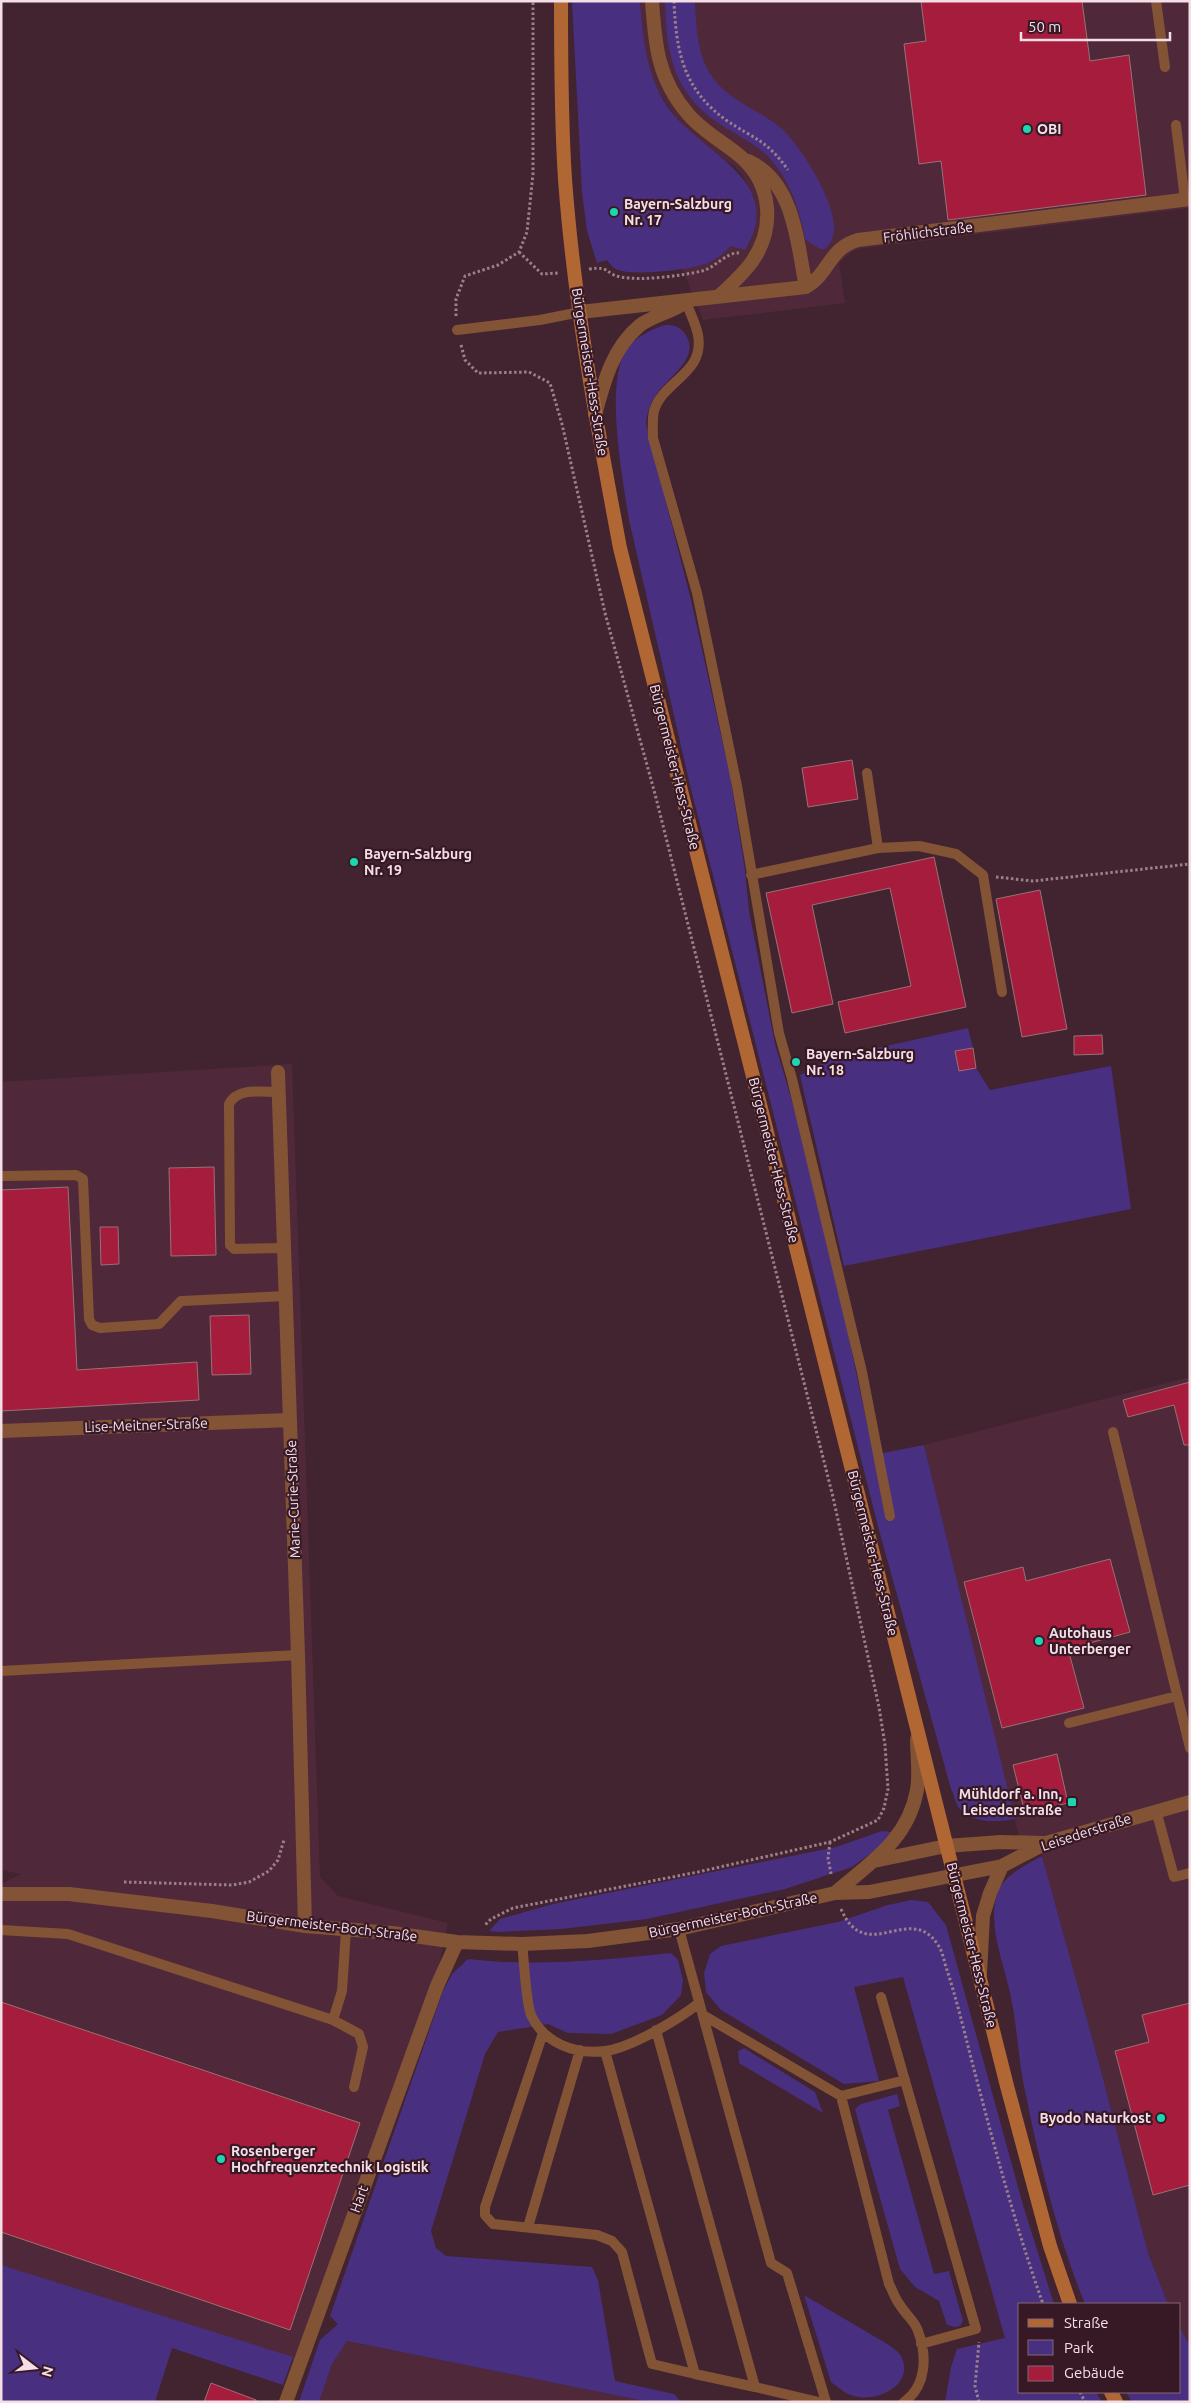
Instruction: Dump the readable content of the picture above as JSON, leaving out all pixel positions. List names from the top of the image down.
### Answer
{
  "streets": {
    "main road": ["Bürgermeister-Hess-Straße"],
    "street": [
      "Fröhlichstraße",
      "Lise-Meitner-Straße",
      "Marie-Curie-Straße",
      "Leisederstraße",
      "Bürgermeister-Boch-Straße",
      "Hart"
    ]
  },
  "crossings": [
    ["Bürgermeister-Hess-Straße", "Leisederstraße"],
    ["Bürgermeister-Hess-Straße", "Bürgermeister-Boch-Straße"],
    ["Lise-Meitner-Straße", "Marie-Curie-Straße"],
    ["Marie-Curie-Straße", "Bürgermeister-Boch-Straße"],
    ["Leisederstraße", "Bürgermeister-Boch-Straße"],
    ["Bürgermeister-Boch-Straße", "Hart"]
  ],
  "places": {
    "other": [
      "OBI",
      "Bayern-Salzburg Nr. 17",
      "Bayern-Salzburg Nr. 19",
      "Bayern-Salzburg Nr. 18",
      "Autohaus Unterberger",
      "Byodo Naturkost",
      "Rosenberger Hochfrequenztechnik Logistik"
    ],
    "transit": ["Mühldorf a. Inn, Leisederstraße"]
  },
  "legend": ["Straße", "Park", "Gebäude"],
  "scale_bar": "50 m",
  "north": "right"
}
